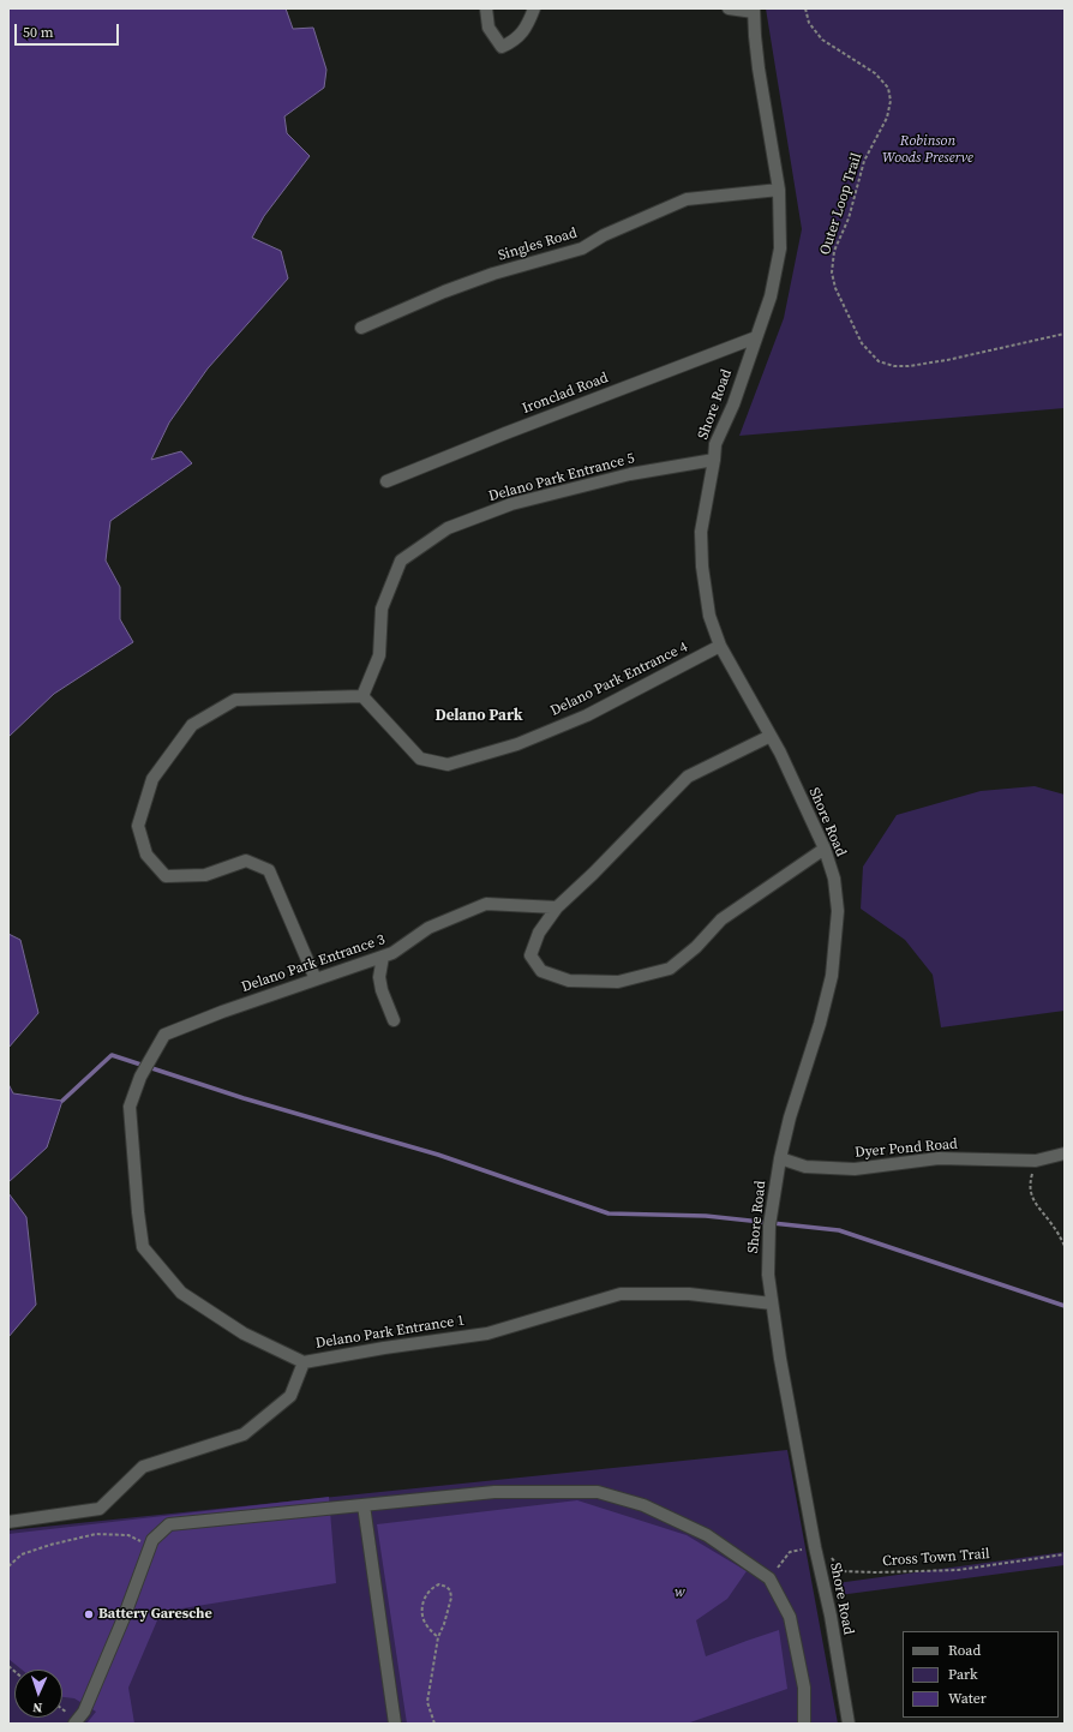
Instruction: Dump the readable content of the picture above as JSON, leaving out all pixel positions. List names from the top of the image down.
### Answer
{
  "streets": {
    "street": [
      "Singles Road",
      "Ironclad Road",
      "Shore Road",
      "Delano Park Entrance 5",
      "Delano Park Entrance 4",
      "Delano Park Entrance 3",
      "Dyer Pond Road",
      "Delano Park Entrance 1"
    ],
    "path": ["Outer Loop Trail", "Cross Town Trail"]
  },
  "crossings": [
    ["Singles Road", "Shore Road"],
    ["Ironclad Road", "Shore Road"],
    ["Shore Road", "Delano Park Entrance 5"],
    ["Shore Road", "Delano Park Entrance 4"],
    ["Shore Road", "Dyer Pond Road"],
    ["Shore Road", "Delano Park Entrance 1"],
    ["Delano Park Entrance 5", "Delano Park Entrance 4"],
    ["Delano Park Entrance 3", "Delano Park Entrance 1"]
  ],
  "districts": ["Delano Park"],
  "parks": ["Robinson Woods Preserve", "w"],
  "places": ["Battery Garesche"],
  "legend": ["Road", "Park", "Water"],
  "scale_bar": "50 m",
  "north": "bottom"
}
